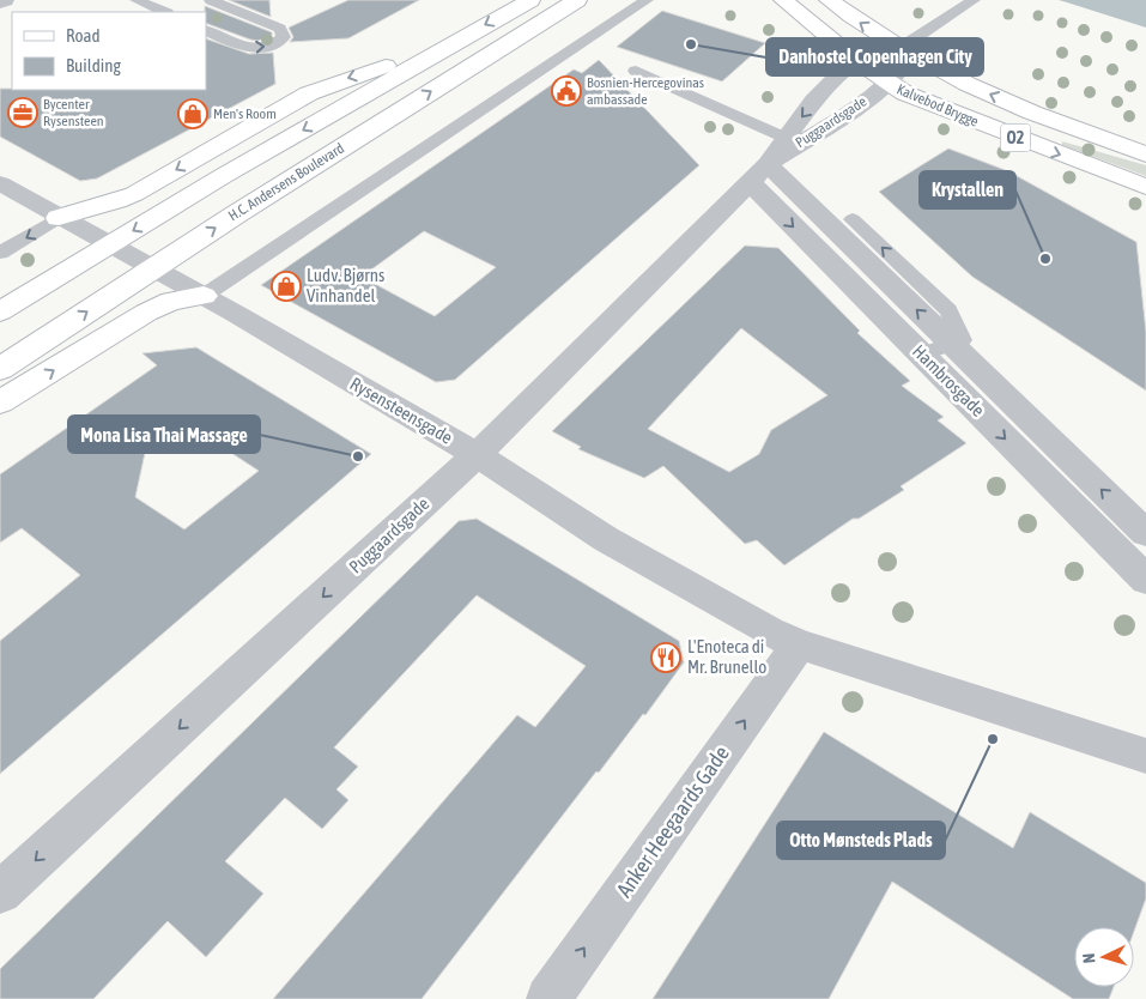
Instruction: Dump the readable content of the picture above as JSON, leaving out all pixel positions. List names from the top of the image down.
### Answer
{
  "streets": {
    "street": [
      "Kalvebod Brygge",
      "Puggaardsgade",
      "O2",
      "H.C. Andersens Boulevard",
      "Hambrosgade",
      "Rysensteensgade",
      "Anker Heegaards Gade"
    ]
  },
  "crossings": [
    ["Kalvebod Brygge", "Puggaardsgade"],
    ["Puggaardsgade", "Hambrosgade"],
    ["Puggaardsgade", "Rysensteensgade"],
    ["H.C. Andersens Boulevard", "Rysensteensgade"],
    ["Rysensteensgade", "Anker Heegaards Gade"]
  ],
  "one_way": ["Puggaardsgade", "Anker Heegaards Gade"],
  "places": {
    "other": [
      "Danhostel Copenhagen City",
      "Krystallen",
      "Mona Lisa Thai Massage",
      "Otto Mønsteds Plads"
    ],
    "public building": ["Bosnien-Hercegovinas ambassade"],
    "office": ["Bycenter Rysensteen"],
    "shop": ["Men's Room", "Ludv. Bjørns Vinhandel"],
    "restaurant": ["L'Enoteca di Mr. Brunello"]
  },
  "legend": ["Road", "Building"],
  "north": "left"
}
